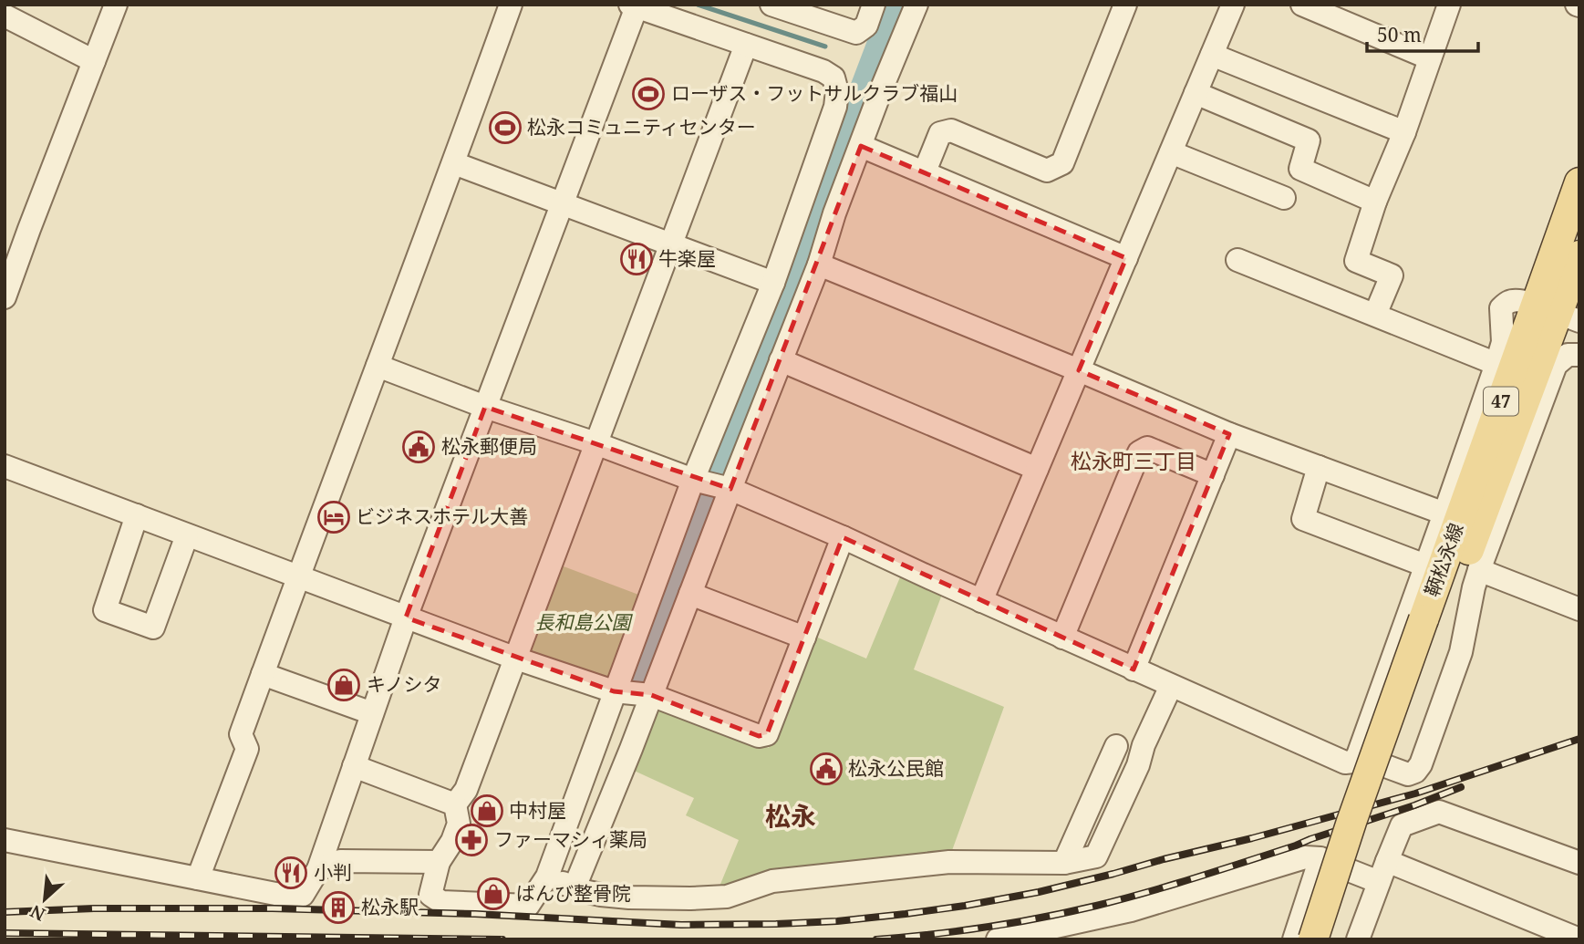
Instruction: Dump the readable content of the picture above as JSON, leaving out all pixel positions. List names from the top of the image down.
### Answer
{
  "streets": {
    "main road": ["47", "鞆松永線"]
  },
  "districts": ["松永町三丁目", "松永"],
  "parks": ["長和島公園"],
  "places": {
    "sports": ["ローザス・フットサルクラブ福山", "松永コミュニティセンター"],
    "restaurant": ["牛楽屋", "小判"],
    "public building": ["松永郵便局", "松永公民館"],
    "hotel": ["ビジネスホテル大善"],
    "shop": ["キノシタ", "中村屋", "ばんび整骨院"],
    "pharmacy": ["ファーマシィ薬局"],
    "building": ["松永駅"]
  },
  "scale_bar": "50 m",
  "north": "bottom left"
}
